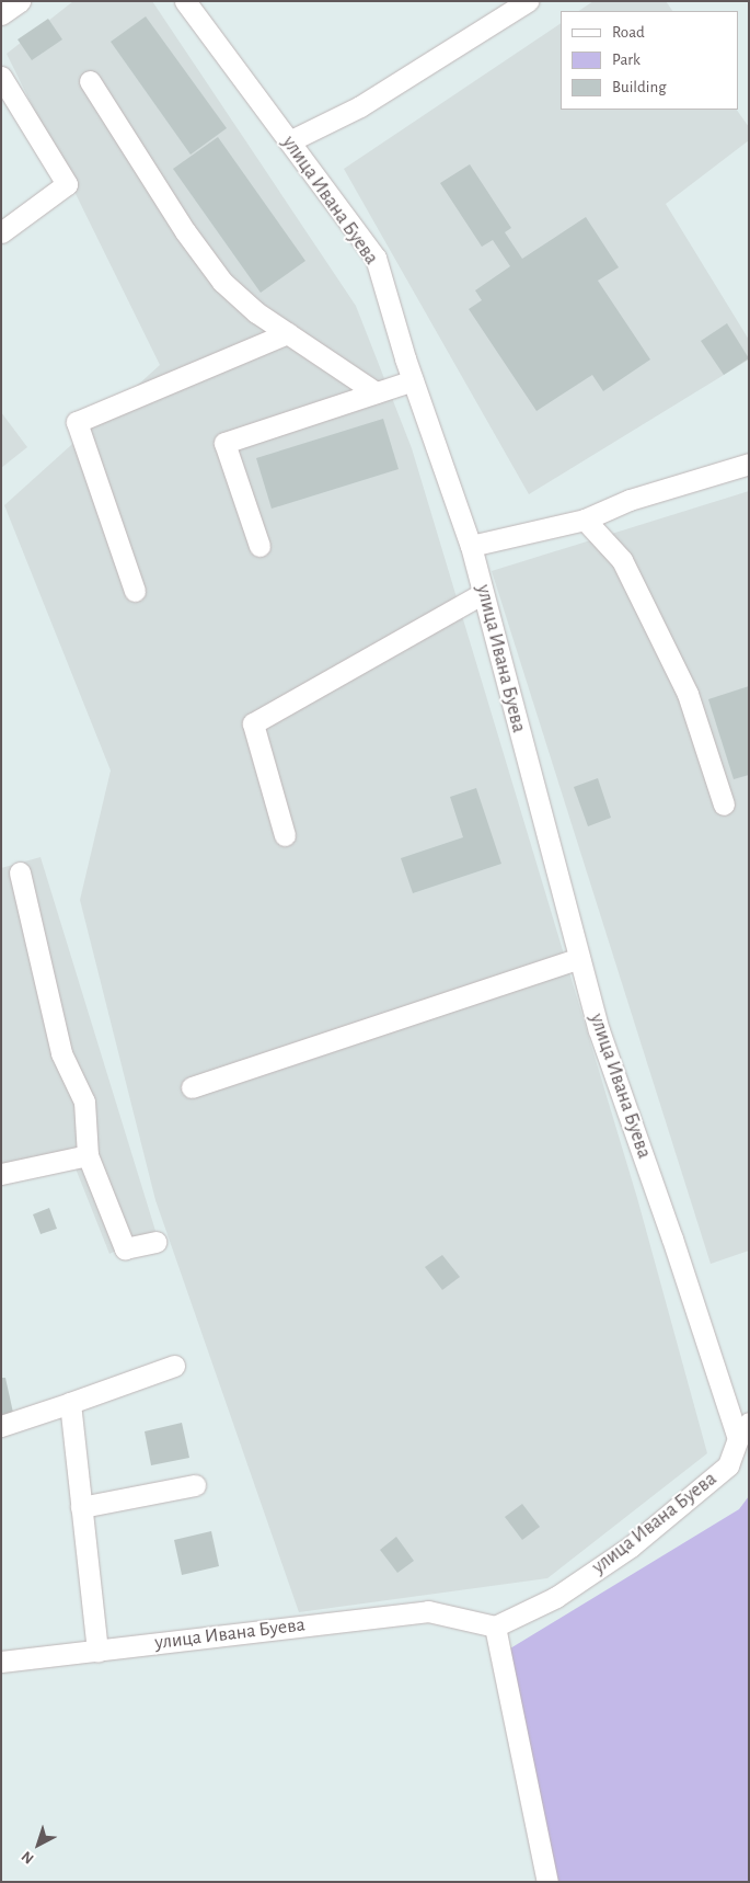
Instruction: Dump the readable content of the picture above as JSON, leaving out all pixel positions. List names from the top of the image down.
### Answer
{
  "streets": {
    "street": ["улица Ивана Буева"]
  },
  "legend": ["Road", "Park", "Building"],
  "north": "bottom left"
}
